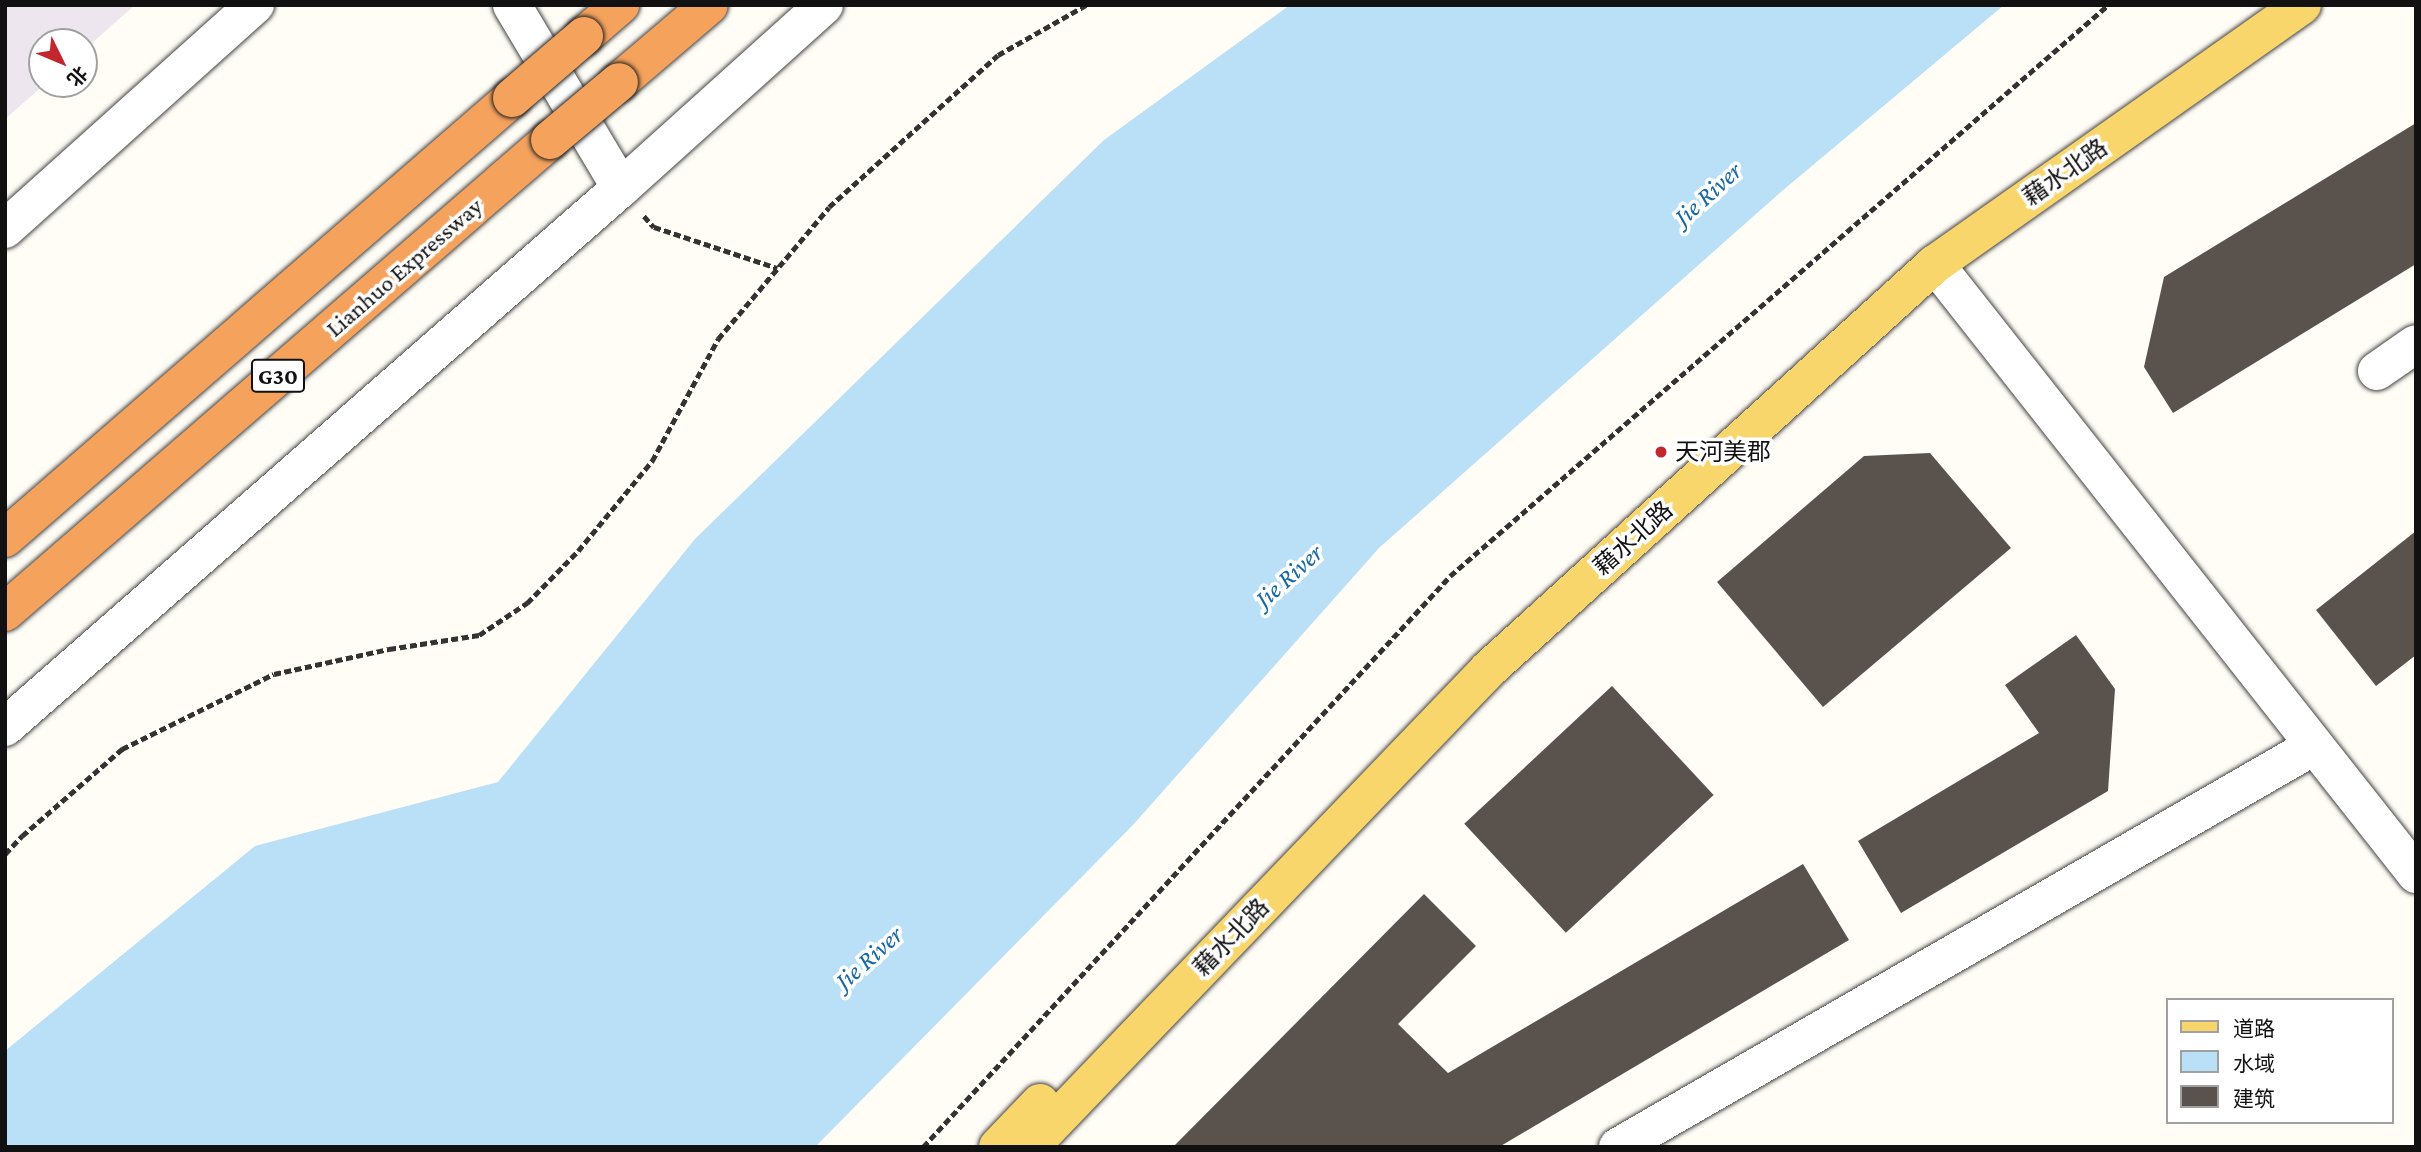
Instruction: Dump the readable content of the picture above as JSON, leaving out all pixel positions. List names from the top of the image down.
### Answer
{
  "streets": {
    "highway": ["Lianhuo Expressway", "G30"],
    "main road": ["藉水北路"]
  },
  "water": ["Jie River"],
  "places": ["天河美郡"],
  "legend": ["道路", "水域", "建筑"],
  "north": "bottom right"
}
